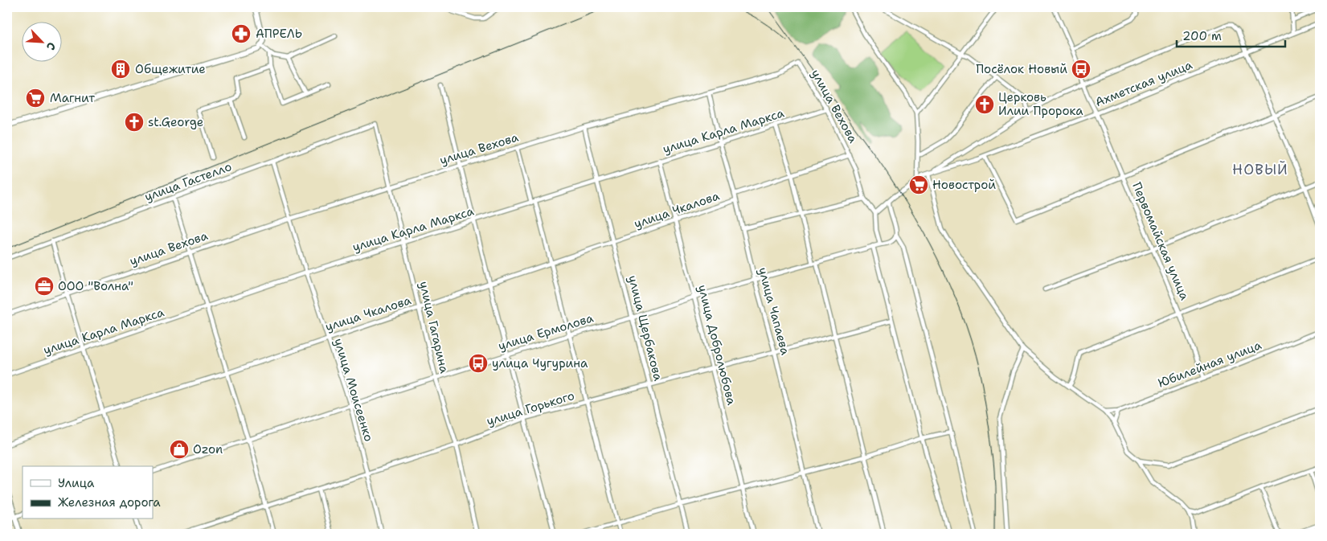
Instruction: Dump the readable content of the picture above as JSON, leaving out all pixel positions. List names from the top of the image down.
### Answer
{
  "streets": {
    "street": [
      "Ахметская улица",
      "улица Вехова",
      "улица Карла Маркса",
      "улица Гастелло",
      "улица Чкалова",
      "Первомайская улица",
      "улица Чапаева",
      "улица Гагарина",
      "улица Щербакова",
      "улица Ермолова",
      "улица Добролюбова",
      "Юбилейная улица",
      "улица Моисеенко",
      "улица Горького"
    ]
  },
  "crossings": [
    ["Ахметская улица", "улица Вехова"],
    ["Ахметская улица", "Первомайская улица"],
    ["улица Вехова", "улица Карла Маркса"],
    ["улица Вехова", "улица Чкалова"],
    ["улица Вехова", "улица Чапаева"],
    ["улица Вехова", "улица Гагарина"],
    ["улица Вехова", "улица Щербакова"],
    ["улица Вехова", "улица Моисеенко"],
    ["улица Карла Маркса", "улица Чапаева"],
    ["улица Карла Маркса", "улица Гагарина"],
    ["улица Карла Маркса", "улица Щербакова"],
    ["улица Карла Маркса", "улица Добролюбова"],
    ["улица Карла Маркса", "улица Моисеенко"],
    ["улица Гастелло", "улица Гагарина"],
    ["улица Гастелло", "улица Моисеенко"],
    ["улица Чкалова", "улица Чапаева"],
    ["улица Чкалова", "улица Гагарина"],
    ["улица Чкалова", "улица Щербакова"],
    ["улица Чкалова", "улица Добролюбова"],
    ["улица Чкалова", "улица Моисеенко"],
    ["Первомайская улица", "Юбилейная улица"],
    ["улица Чапаева", "улица Ермолова"],
    ["улица Чапаева", "улица Горького"],
    ["улица Гагарина", "улица Ермолова"],
    ["улица Гагарина", "улица Горького"],
    ["улица Щербакова", "улица Ермолова"],
    ["улица Щербакова", "улица Горького"],
    ["улица Ермолова", "улица Добролюбова"],
    ["улица Ермолова", "улица Моисеенко"],
    ["улица Добролюбова", "улица Горького"],
    ["улица Моисеенко", "улица Горького"]
  ],
  "districts": ["НОВЫЙ"],
  "places": {
    "pharmacy": ["АПРЕЛЬ"],
    "building": ["Общежитие"],
    "bus stop": ["Посёлок Новый", "улица Чугурина"],
    "supermarket": ["Магнит", "Новострой"],
    "church": ["Церковь Илии Пророка", "st.George"],
    "office": ["ООО \"Волна\""],
    "shop": ["Ozon"]
  },
  "legend": ["Улица", "Железная дорога"],
  "scale_bar": "200 m",
  "north": "bottom right"
}
